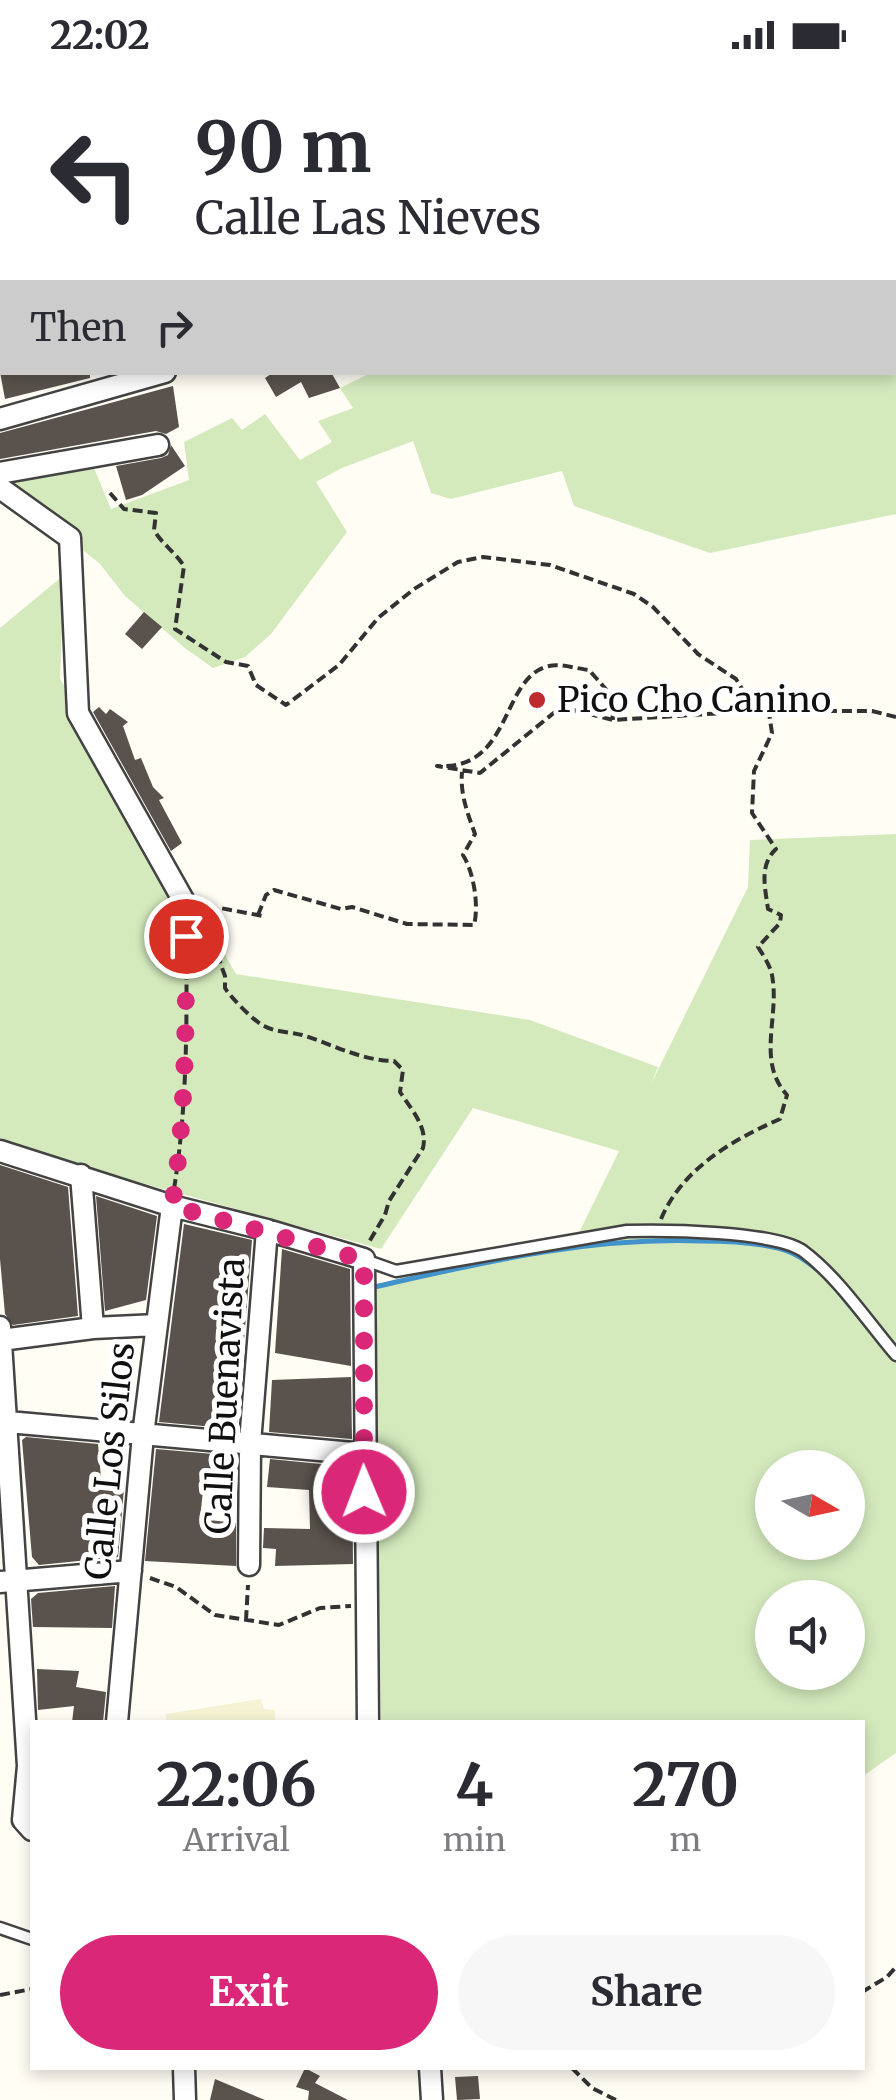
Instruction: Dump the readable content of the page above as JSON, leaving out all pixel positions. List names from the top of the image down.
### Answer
{
  "streets": {
    "street": ["Calle Buenavista", "Calle Los Silos"]
  },
  "places": ["Pico Cho Canino"],
  "north": "right",
  "page": {
    "status": "22:02",
    "turn": ["90 m", "Calle Las Nieves"],
    "then": "Then",
    "eta": [
      "22:06",
      "Arrival",
      "4",
      "min",
      "270",
      "m"
    ],
    "buttons": ["Exit", "Share"]
  }
}
